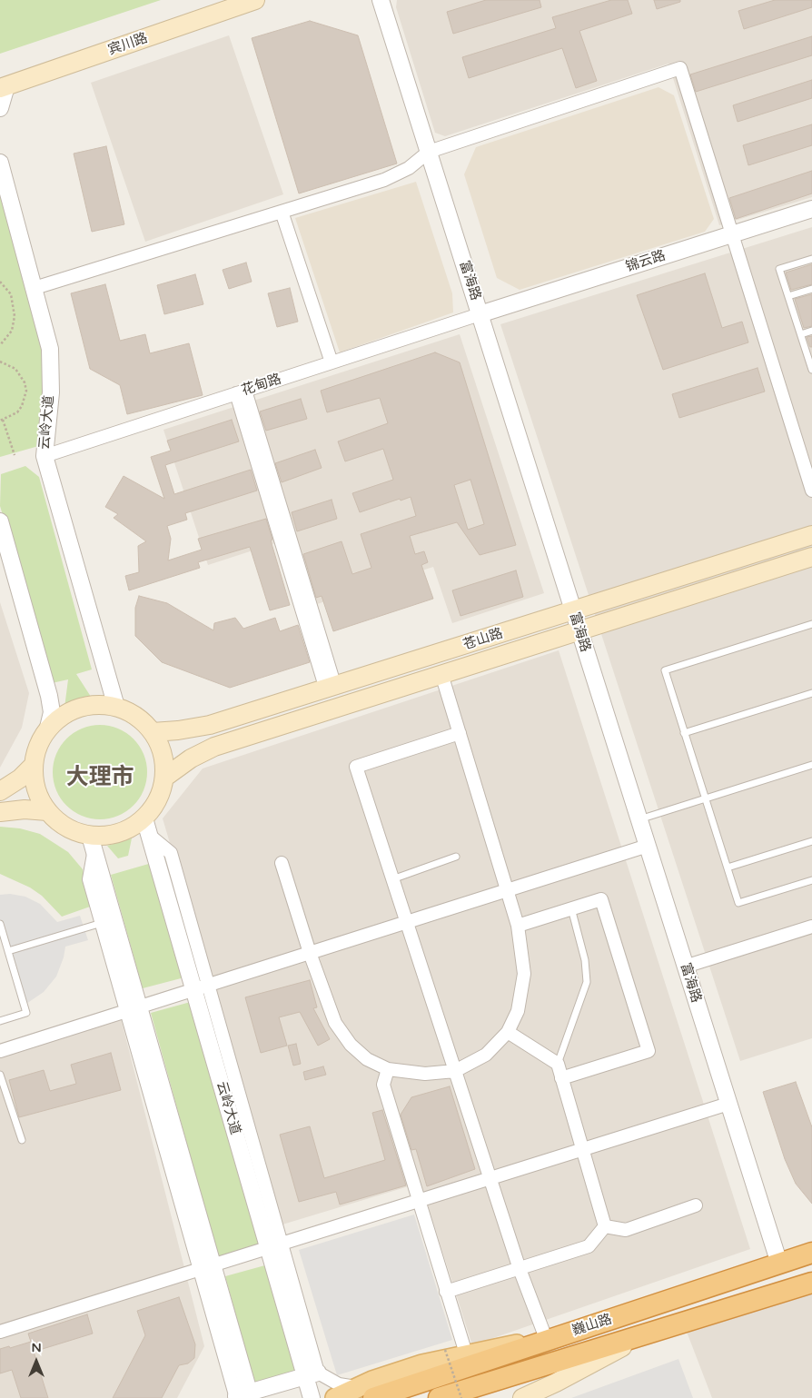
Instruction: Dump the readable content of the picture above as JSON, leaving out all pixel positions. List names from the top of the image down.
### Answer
{
  "streets": {
    "highway": ["巍山路"],
    "main road": ["宾川路", "苍山路"],
    "street": [
      "锦云路",
      "富海路",
      "花甸路",
      "云岭大道"
    ]
  },
  "crossings": [
    ["锦云路", "富海路"],
    ["锦云路", "花甸路"],
    ["富海路", "花甸路"],
    ["富海路", "苍山路"],
    ["富海路", "巍山路"],
    ["花甸路", "云岭大道"],
    ["云岭大道", "苍山路"]
  ],
  "districts": ["大理市"],
  "north": "top"
}
